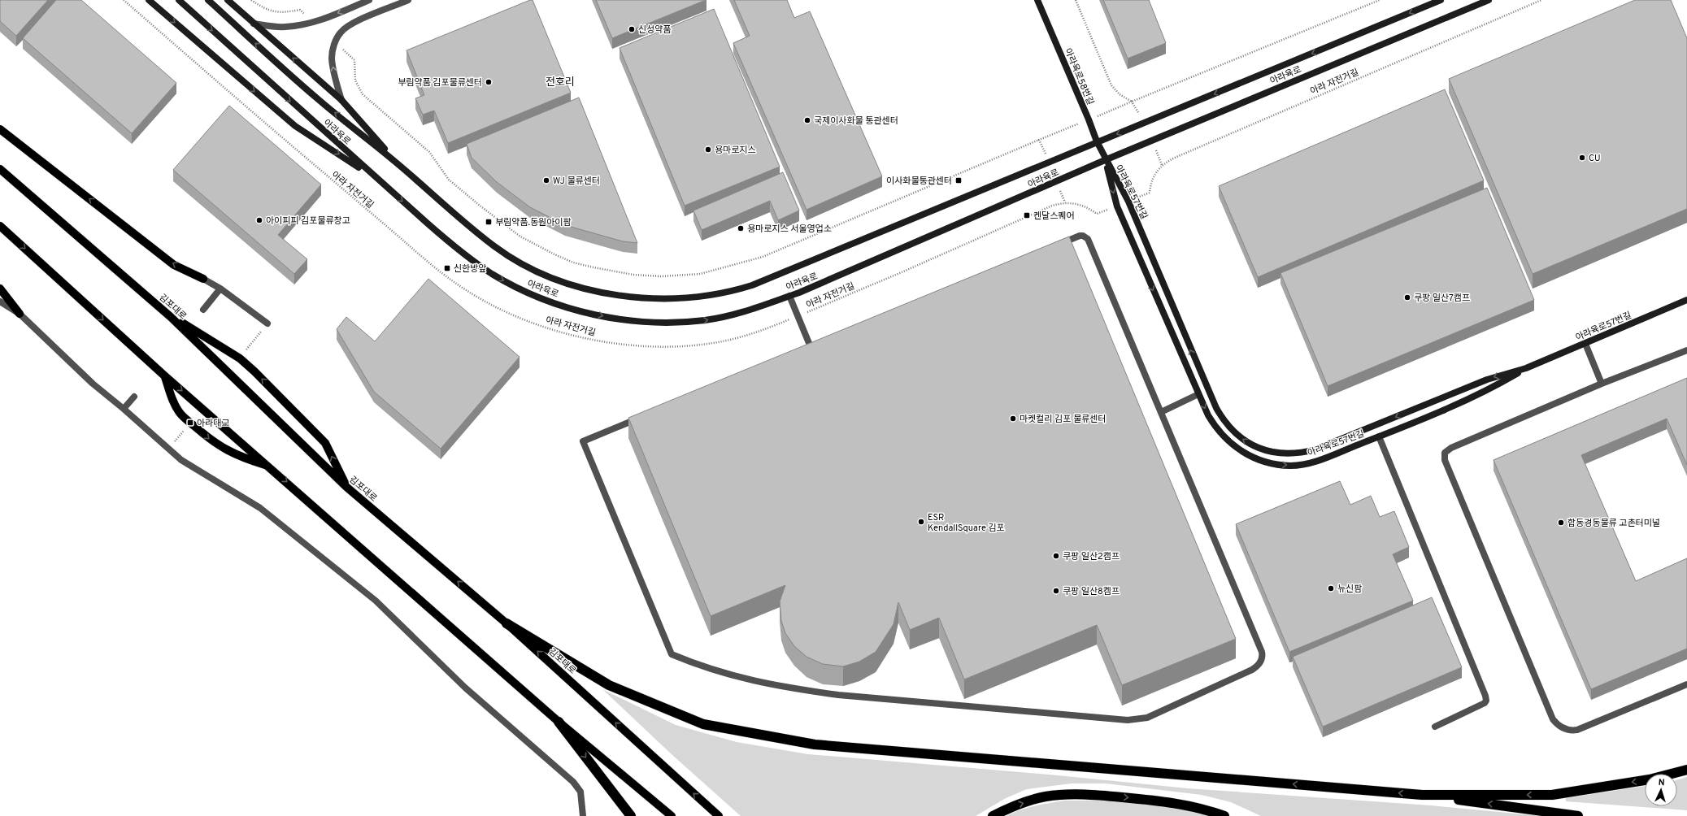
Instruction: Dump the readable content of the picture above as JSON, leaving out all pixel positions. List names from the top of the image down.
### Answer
{
  "streets": {
    "main road": ["김포대로"],
    "street": ["아라육로", "아라육로58번길", "아라육로57번길"],
    "path": ["아라 자전거길"]
  },
  "crossings": [
    ["아라육로", "아라육로58번길"],
    ["아라육로", "아라육로57번길"],
    ["아라육로58번길", "아라육로57번길"]
  ],
  "districts": ["전호리"],
  "places": {
    "other": [
      "신성약품",
      "부림약품 김포물류센터",
      "국제이사화물 통관센터",
      "용마로지스",
      "CU",
      "WJ 물류센터",
      "아이피피 김포물류창고",
      "용마로지스 서울영업소",
      "쿠팡 일산7캠프",
      "마켓컬리 김포 물류센터",
      "ESR KendallSquare 김포",
      "합동경동물류 고촌터미널",
      "쿠팡 일산2캠프",
      "뉴신팜",
      "쿠팡 일산8켐프"
    ],
    "transit": [
      "이사화물통관센터",
      "켄달스퀘어",
      "부림약품.동원아이팜",
      "신한방앞",
      "아라대교"
    ]
  },
  "north": "top"
}
